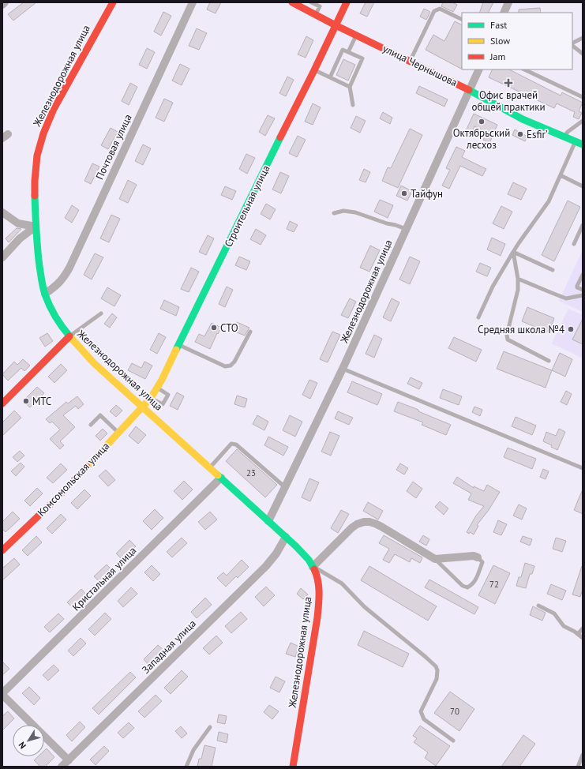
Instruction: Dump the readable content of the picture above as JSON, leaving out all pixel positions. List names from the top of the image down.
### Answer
{
  "streets": {
    "street": [
      "улица Чернышова",
      "Железнодорожная улица",
      "Почтовая улица",
      "Строительная улица",
      "Комсомольская улица",
      "Кристальная улица",
      "Западная улица"
    ]
  },
  "crossings": [
    ["улица Чернышова", "Железнодорожная улица"],
    ["улица Чернышова", "Строительная улица"],
    ["Железнодорожная улица", "Почтовая улица"],
    ["Железнодорожная улица", "Строительная улица"],
    ["Железнодорожная улица", "Комсомольская улица"],
    ["Железнодорожная улица", "Кристальная улица"],
    ["Железнодорожная улица", "Западная улица"],
    ["Строительная улица", "Комсомольская улица"]
  ],
  "places": {
    "health": ["Офис врачей общей практики"],
    "other": [
      "Октябрьский лесхоз",
      "Esfir’",
      "Тайфун",
      "СТО",
      "Средняя школа №4",
      "МТС"
    ]
  },
  "house_numbers": ["23", "72", "70"],
  "legend": ["Fast", "Slow", "Jam"],
  "north": "bottom left"
}
